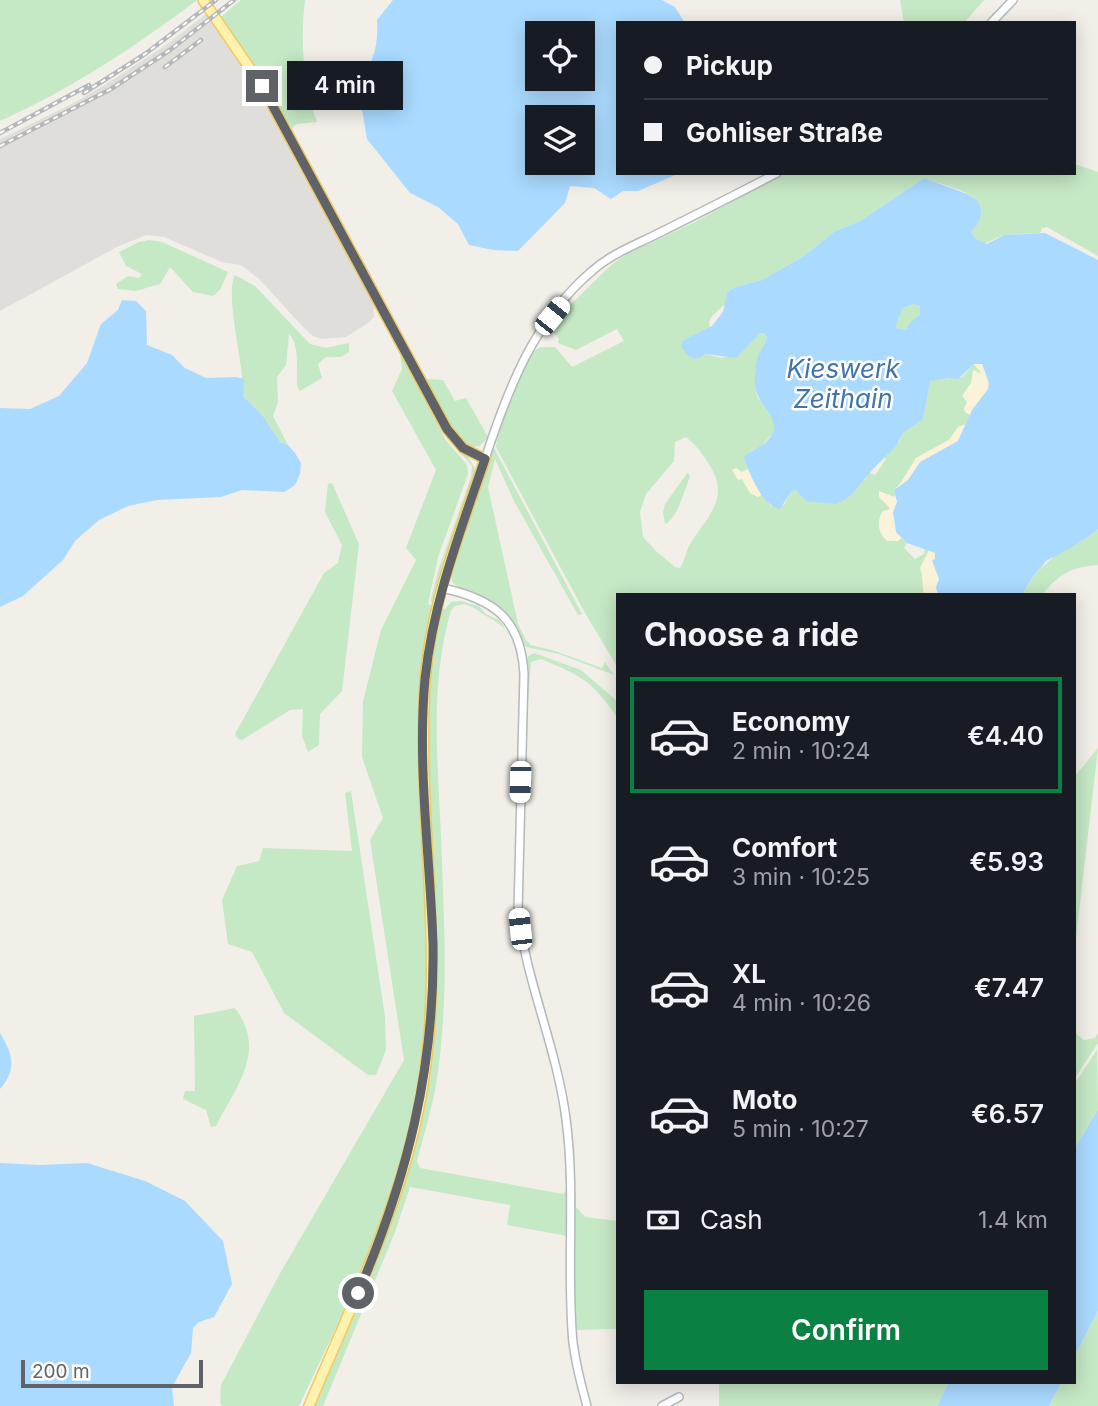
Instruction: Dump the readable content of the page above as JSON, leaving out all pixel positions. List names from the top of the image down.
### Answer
{
  "water": ["Kieswerk Zeithain"],
  "scale_bar": "200 m",
  "page": {
    "banner": ["Pickup", "Gohliser Straße"],
    "bubble": "4 min",
    "heading": "Choose a ride",
    "list": [
      {
        "name": "Economy",
        "note": "2 min · 10:24",
        "value": "€4.40"
      },
      {
        "name": "Comfort",
        "note": "3 min · 10:25",
        "value": "€5.93"
      },
      {
        "name": "XL",
        "note": "4 min · 10:26",
        "value": "€7.47"
      },
      {
        "name": "Moto",
        "note": "5 min · 10:27",
        "value": "€6.57"
      }
    ],
    "pay": ["Cash", "1.4 km"],
    "buttons": "Confirm",
    "scale": "200 m"
  }
}
